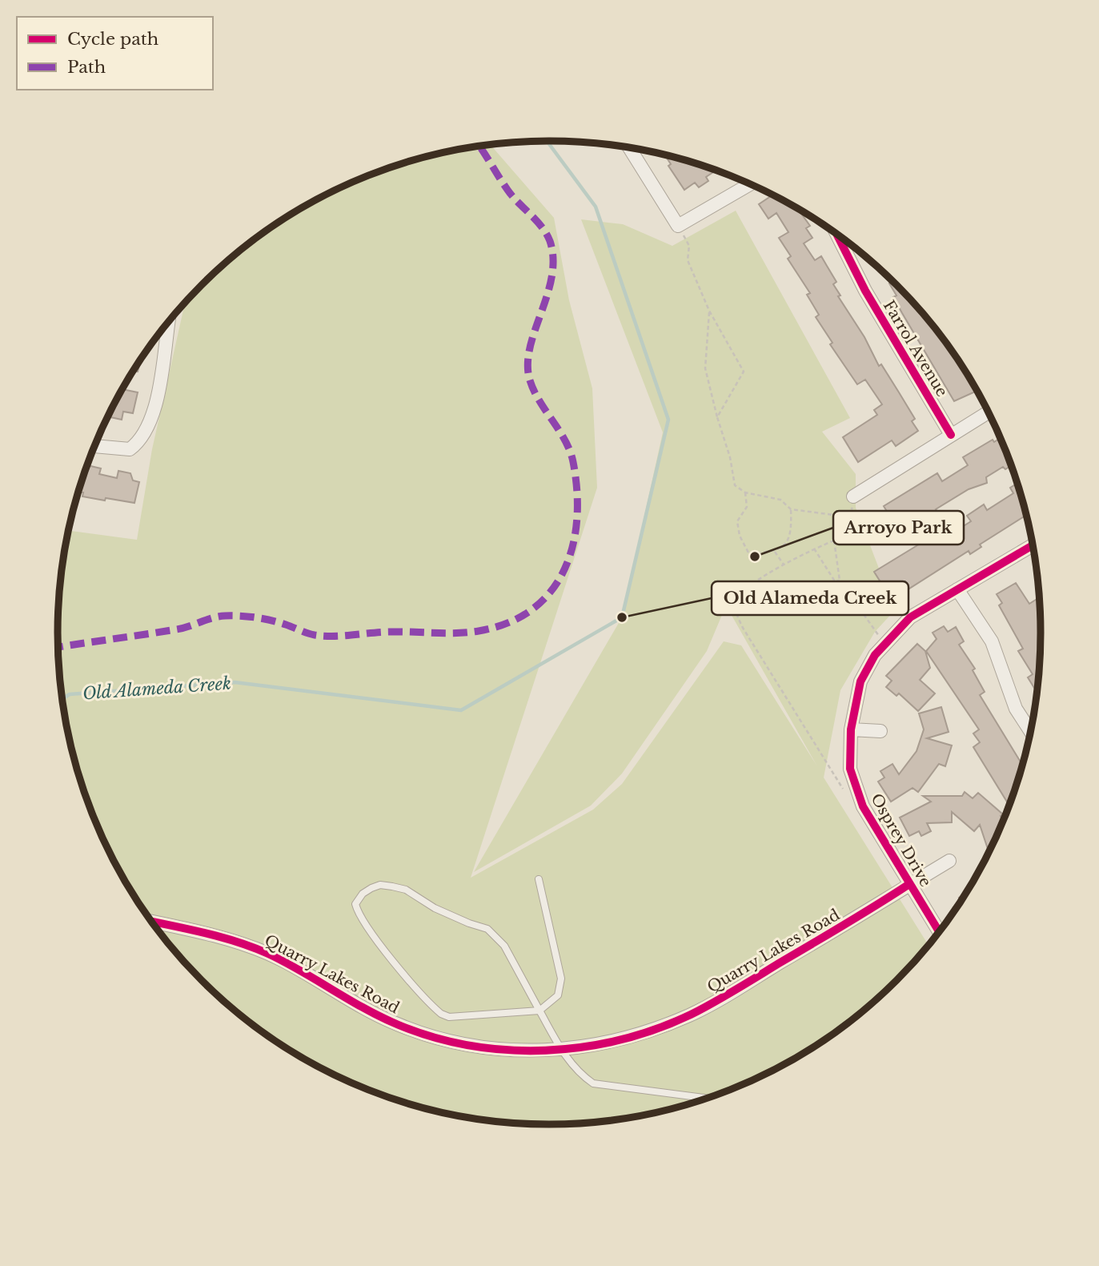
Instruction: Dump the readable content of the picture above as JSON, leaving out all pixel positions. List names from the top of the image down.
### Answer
{
  "streets": {
    "street": ["Farrol Avenue", "Osprey Drive", "Quarry Lakes Road"]
  },
  "crossings": [
    ["Osprey Drive", "Quarry Lakes Road"]
  ],
  "water": ["Old Alameda Creek"],
  "places": ["Arroyo Park", "Old Alameda Creek"],
  "legend": ["Cycle path", "Path"]
}
